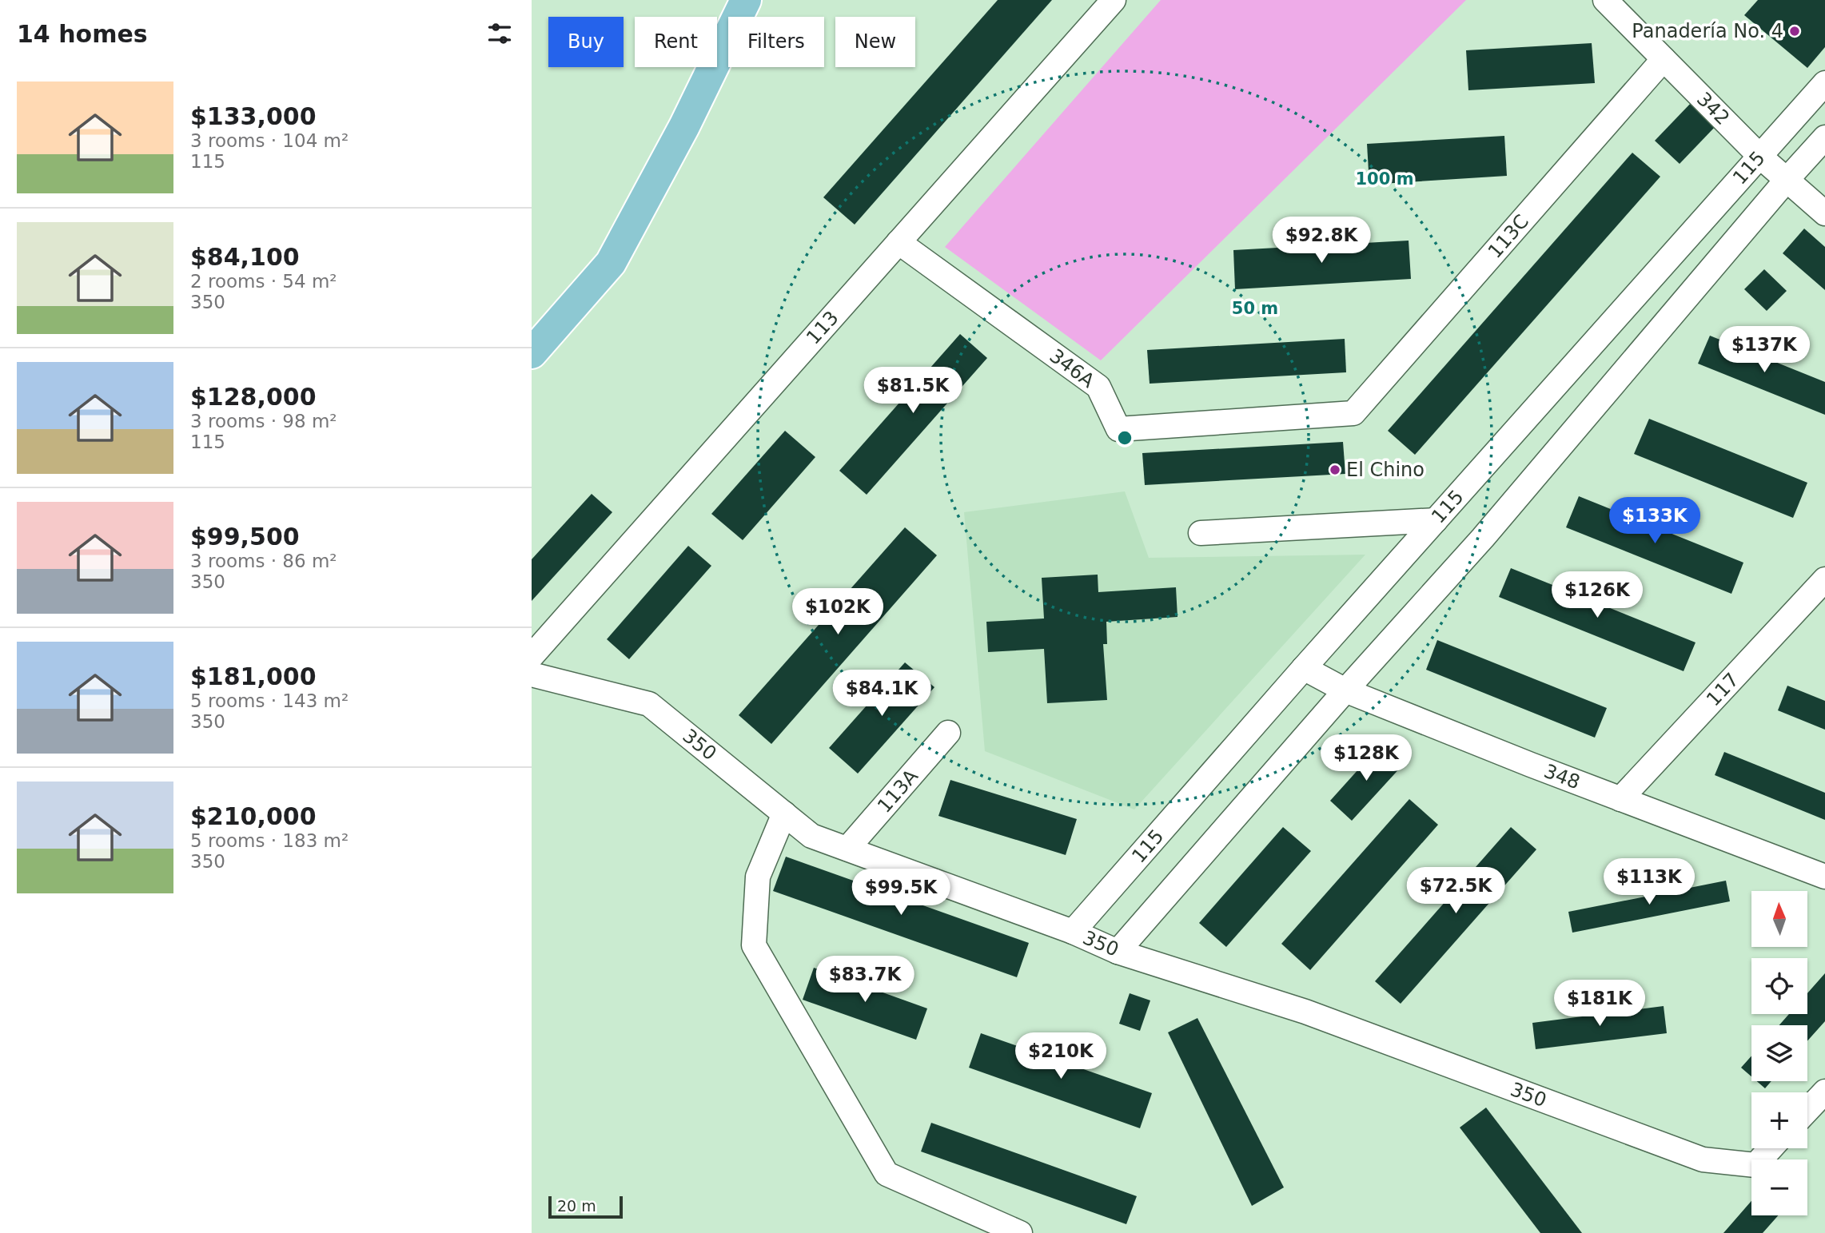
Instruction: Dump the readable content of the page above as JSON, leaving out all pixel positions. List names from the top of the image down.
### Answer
{
  "streets": {
    "street": [
      "342",
      "115",
      "113C",
      "113",
      "346A",
      "117",
      "350",
      "348",
      "113A"
    ]
  },
  "crossings": [
    ["342", "115"],
    ["342", "113C"],
    ["115", "350"],
    ["115", "348"],
    ["113C", "346A"],
    ["113", "346A"],
    ["117", "348"],
    ["350", "113A"]
  ],
  "places": ["Panadería No. 4", "El Chino"],
  "scale_bar": "20 m",
  "north": "top",
  "page": {
    "heading": "14 homes",
    "chip": [
      "Buy",
      "Rent",
      "Filters",
      "New"
    ],
    "list": [
      {
        "name": "$133,000",
        "note": "3 rooms · 104 m² · 115"
      },
      {
        "name": "$84,100",
        "note": "2 rooms · 54 m² · 350"
      },
      {
        "name": "$128,000",
        "note": "3 rooms · 98 m² · 115"
      },
      {
        "name": "$99,500",
        "note": "3 rooms · 86 m² · 350"
      },
      {
        "name": "$181,000",
        "note": "5 rooms · 143 m² · 350"
      },
      {
        "name": "$210,000",
        "note": "5 rooms · 183 m² · 350"
      }
    ],
    "price": [
      "$92.8K",
      "$137K",
      "$81.5K",
      "$133K",
      "$126K",
      "$102K",
      "$84.1K",
      "$128K",
      "$113K",
      "$72.5K",
      "$99.5K",
      "$83.7K",
      "$181K",
      "$210K"
    ],
    "map_buttons": ["+", "−"],
    "scale": "20 m"
  },
  "rings": ["100 m", "50 m"]
}
